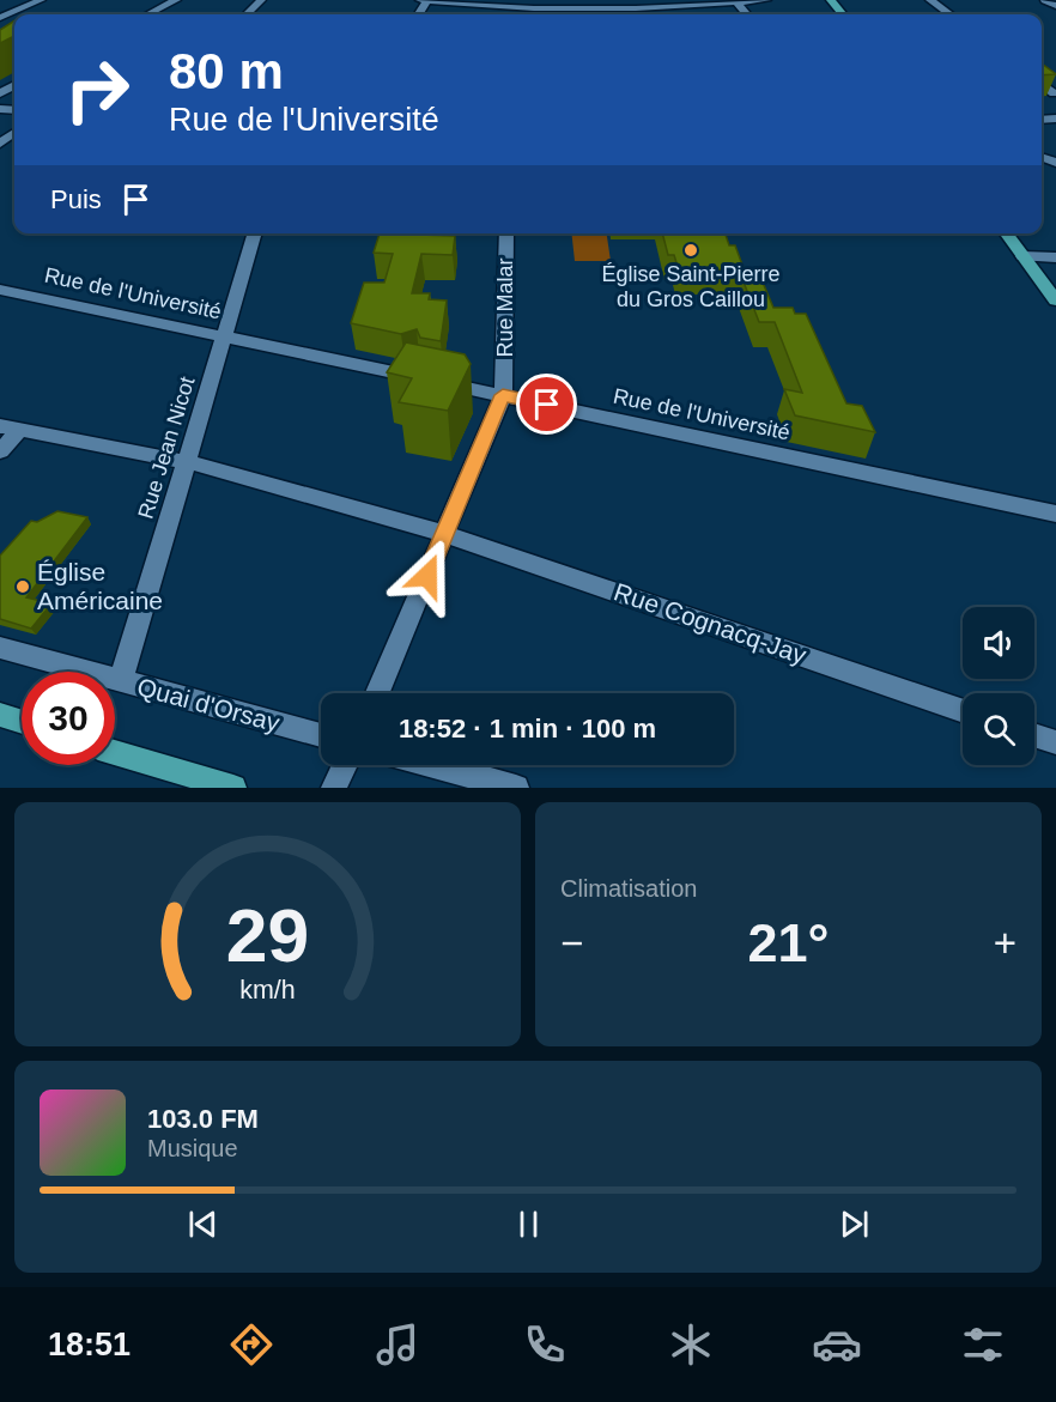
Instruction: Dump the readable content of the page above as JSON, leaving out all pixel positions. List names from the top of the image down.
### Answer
{
  "streets": {
    "street": [
      "Rue de l'Université",
      "Rue Malar",
      "Rue Jean Nicot",
      "Rue Cognacq-Jay",
      "Quai d'Orsay"
    ]
  },
  "crossings": [
    ["Rue de l'Université", "Rue Malar"],
    ["Rue de l'Université", "Rue Jean Nicot"],
    ["Rue Malar", "Rue Cognacq-Jay"],
    ["Rue Jean Nicot", "Rue Cognacq-Jay"],
    ["Rue Jean Nicot", "Quai d'Orsay"]
  ],
  "places": ["Église Saint-Pierre du Gros Caillou", "Église Américaine"],
  "page": {
    "turn": ["80 m", "Rue de l'Université"],
    "then": "Puis",
    "limit": "30",
    "trip": "18:52 · 1 min · 100 m",
    "tile": "Climatisation",
    "heat": ["−", "21°", "+"],
    "song": ["103.0 FM", "Musique"],
    "tabs": "18:51",
    "gauge": ["29", "km/h"]
  }
}
